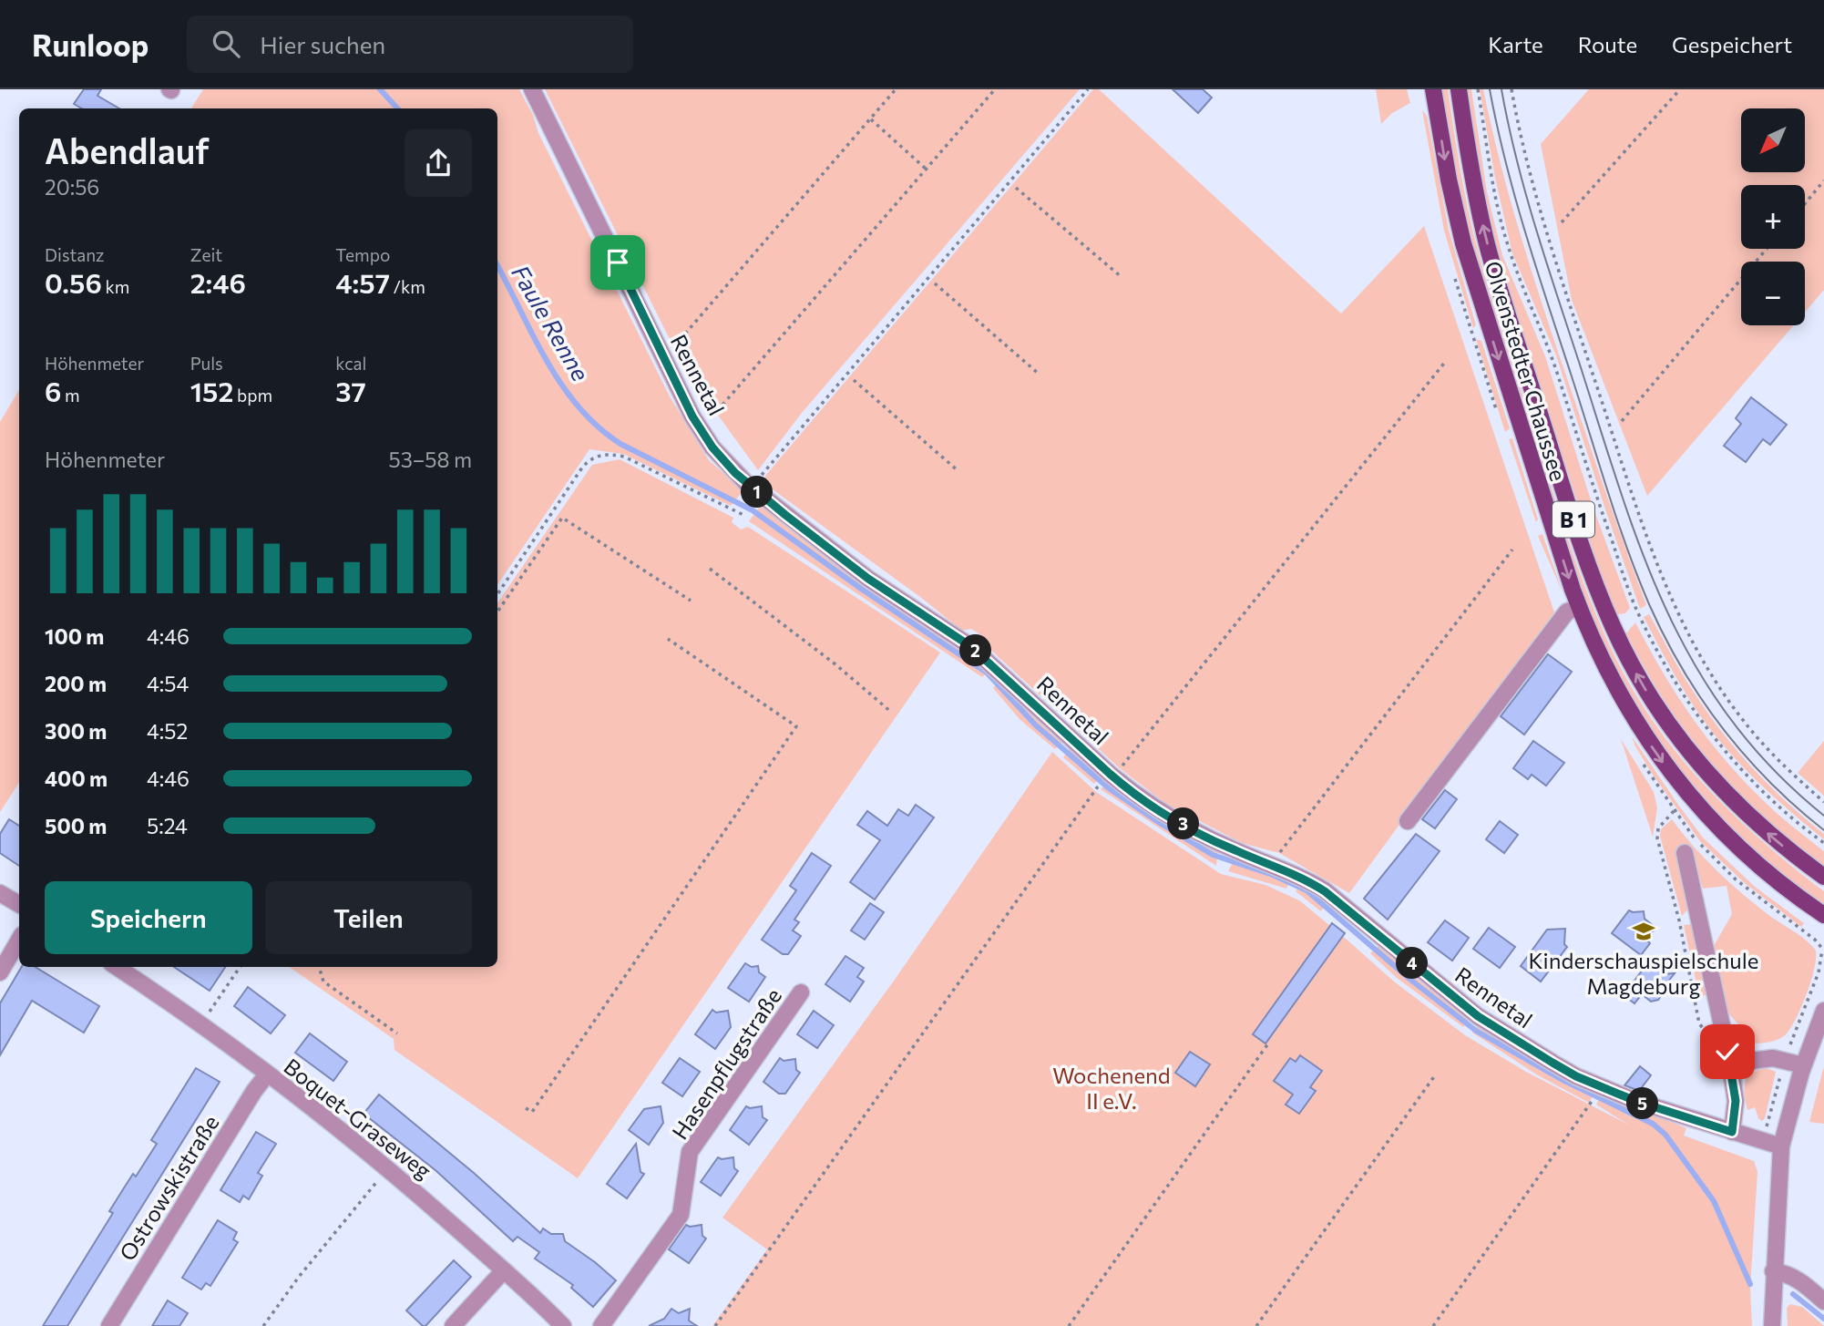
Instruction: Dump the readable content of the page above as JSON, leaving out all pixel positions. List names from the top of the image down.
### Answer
{
  "streets": {
    "main road": ["Olvenstedter Chaussee", "B 1"],
    "street": [
      "Rennetal",
      "Hasenpflugstraße",
      "Boquet-Graseweg",
      "Ostrowskistraße"
    ]
  },
  "crossings": [
    ["Boquet-Graseweg", "Ostrowskistraße"]
  ],
  "water": ["Faule Renne"],
  "parks": ["Wochenend II e.V."],
  "places": {
    "school or university": ["Kinderschauspielschule Magdeburg"]
  },
  "north": "bottom left",
  "page": {
    "header": "Runloop",
    "search": "Hier suchen",
    "nav": ["Karte", "Route", "Gespeichert"],
    "map_buttons": ["+", "−"],
    "heading": ["Abendlauf", "20:56"],
    "stats": [
      ["Distanz", "0.56 km"],
      ["Zeit", "2:46"],
      ["Tempo", "4:57 /km"],
      ["Höhenmeter", "6 m"],
      ["Puls", "152 bpm"],
      ["kcal", "37"]
    ],
    "chart": ["Höhenmeter", "53–58 m"],
    "pins": [
      "1",
      "2",
      "3",
      "4",
      "5"
    ],
    "list": [
      {
        "name": "100 m",
        "note": "4:46"
      },
      {
        "name": "200 m",
        "note": "4:54"
      },
      {
        "name": "300 m",
        "note": "4:52"
      },
      {
        "name": "400 m",
        "note": "4:46"
      },
      {
        "name": "500 m",
        "note": "5:24"
      }
    ],
    "buttons": ["Speichern", "Teilen"]
  }
}
